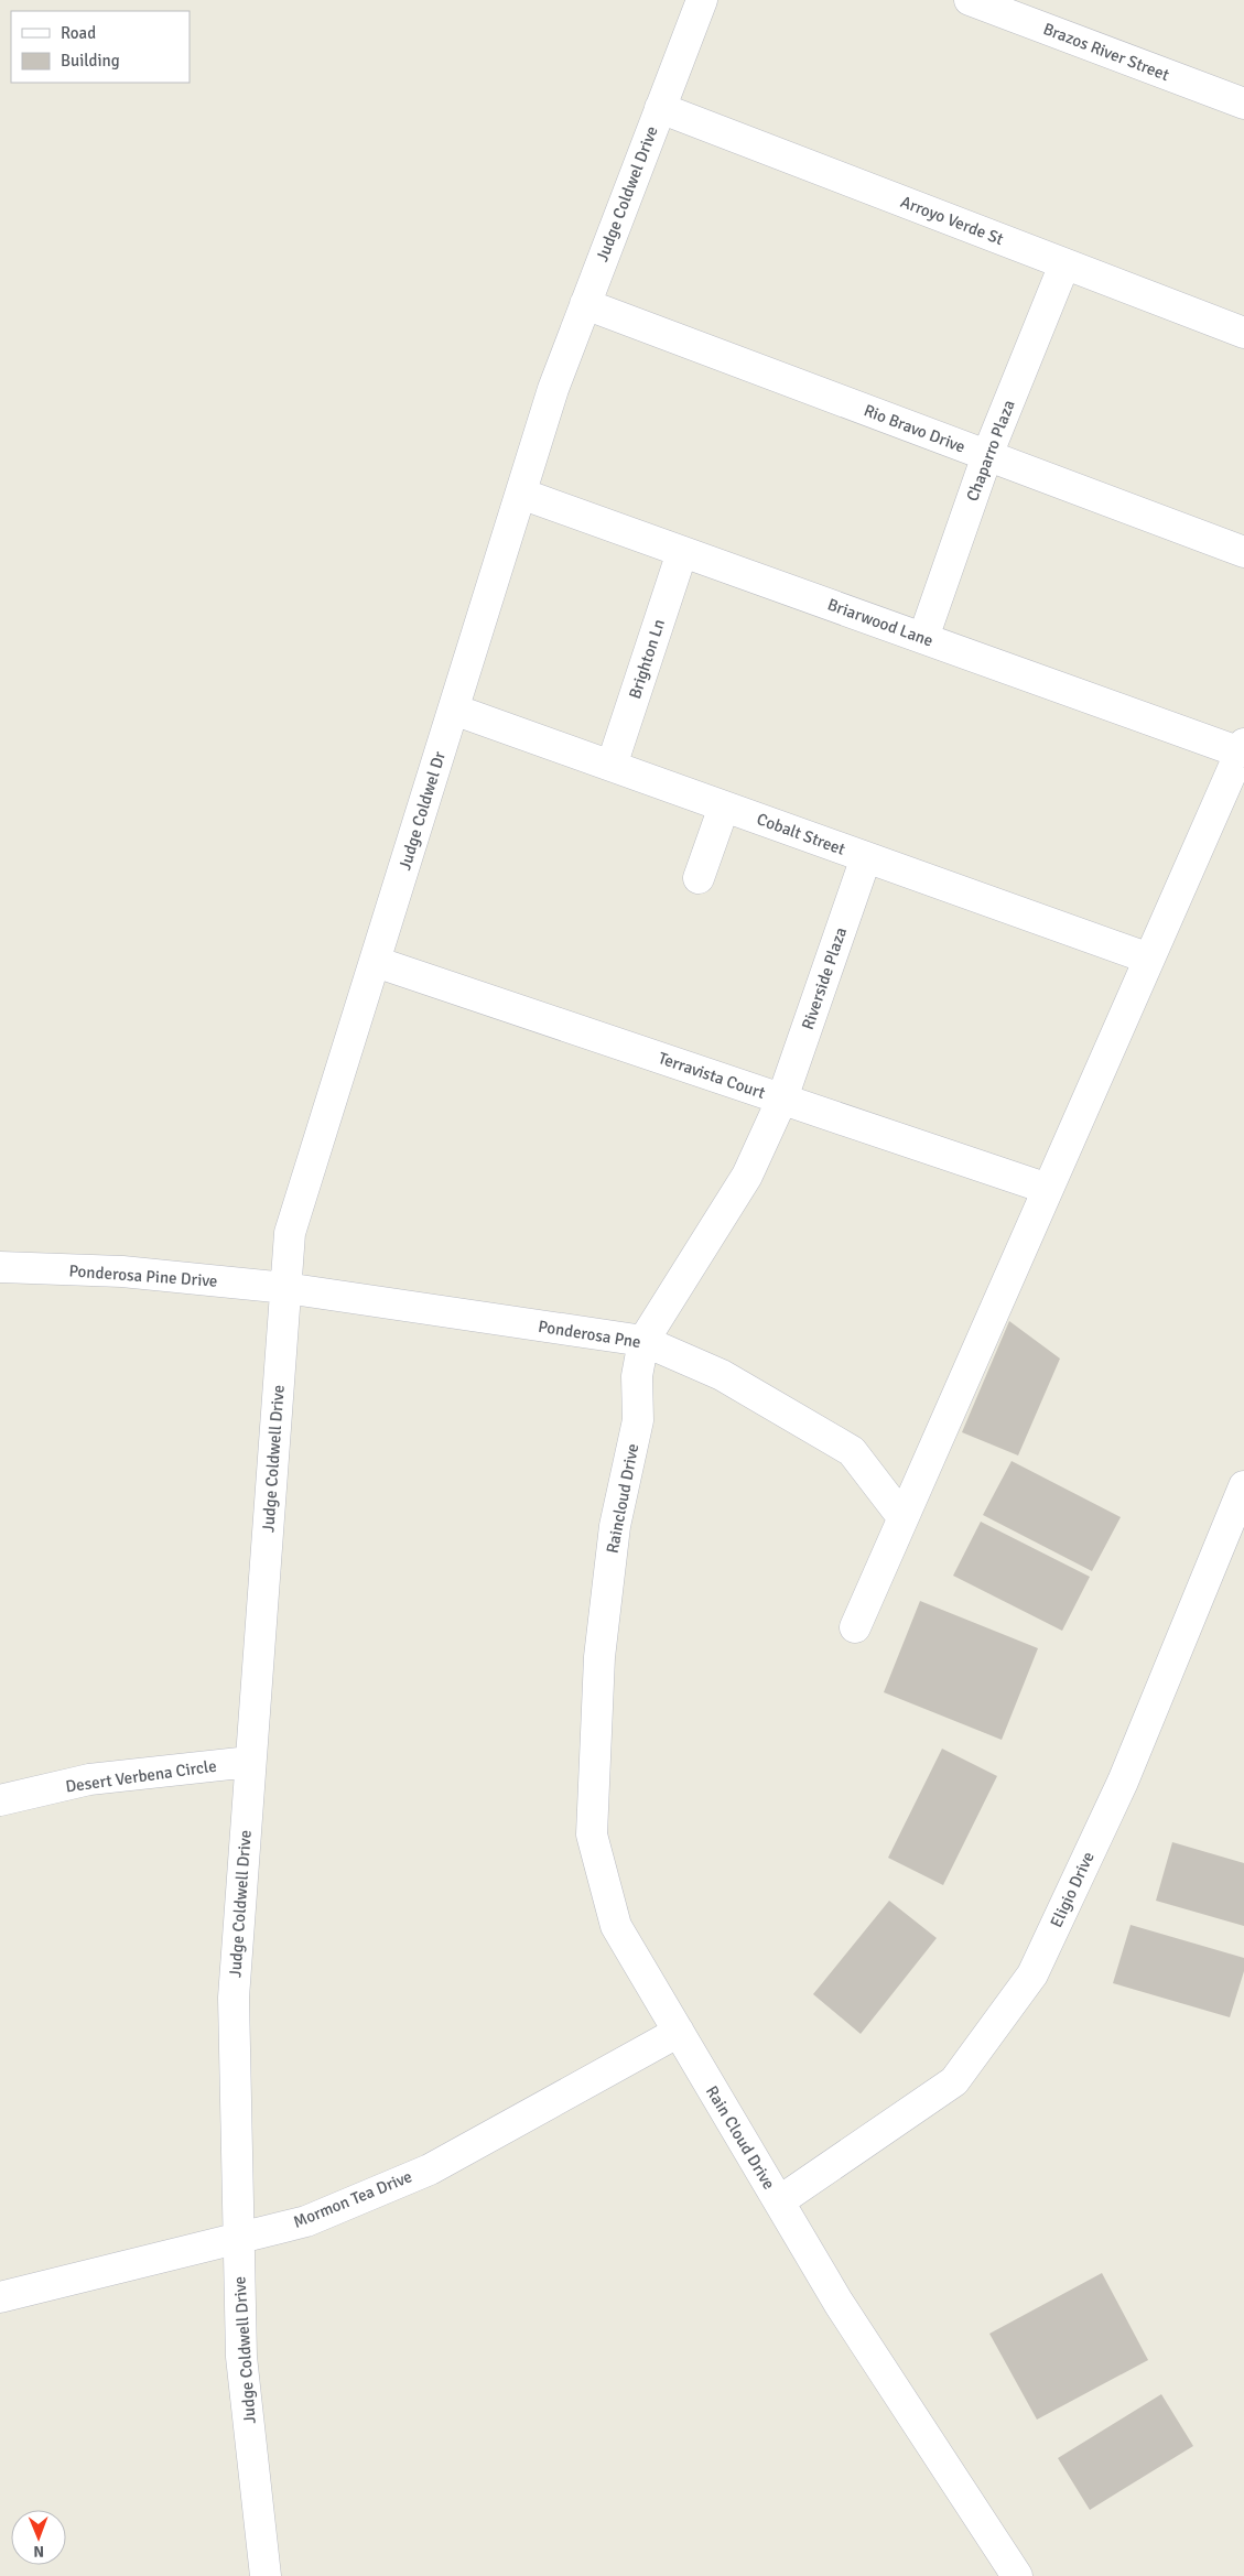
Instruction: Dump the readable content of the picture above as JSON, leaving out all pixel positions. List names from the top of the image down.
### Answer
{
  "streets": {
    "street": [
      "Brazos River Street",
      "Judge Coldwel Drive",
      "Arroyo Verde St",
      "Rio Bravo Drive",
      "Chaparro Plaza",
      "Briarwood Lane",
      "Brighton Ln",
      "Judge Coldwel Dr",
      "Cobalt Street",
      "Riverside Plaza",
      "Terravista Court",
      "Ponderosa Pine Drive",
      "Ponderosa Pne",
      "Judge Coldwell Drive",
      "Raincloud Drive",
      "Desert Verbena Circle",
      "Eligio Drive",
      "Rain Cloud Drive",
      "Mormon Tea Drive"
    ]
  },
  "crossings": [
    ["Judge Coldwel Drive", "Arroyo Verde St"],
    ["Judge Coldwel Drive", "Rio Bravo Drive"],
    ["Judge Coldwel Drive", "Judge Coldwel Dr"],
    ["Arroyo Verde St", "Chaparro Plaza"],
    ["Rio Bravo Drive", "Chaparro Plaza"],
    ["Chaparro Plaza", "Briarwood Lane"],
    ["Briarwood Lane", "Brighton Ln"],
    ["Briarwood Lane", "Judge Coldwel Dr"],
    ["Brighton Ln", "Cobalt Street"],
    ["Judge Coldwel Dr", "Cobalt Street"],
    ["Judge Coldwel Dr", "Terravista Court"],
    ["Judge Coldwel Dr", "Judge Coldwell Drive"],
    ["Cobalt Street", "Riverside Plaza"],
    ["Riverside Plaza", "Terravista Court"],
    ["Riverside Plaza", "Ponderosa Pne"],
    ["Riverside Plaza", "Raincloud Drive"],
    ["Ponderosa Pine Drive", "Ponderosa Pne"],
    ["Ponderosa Pine Drive", "Judge Coldwell Drive"],
    ["Ponderosa Pne", "Judge Coldwell Drive"],
    ["Ponderosa Pne", "Raincloud Drive"],
    ["Judge Coldwell Drive", "Desert Verbena Circle"],
    ["Judge Coldwell Drive", "Mormon Tea Drive"],
    ["Raincloud Drive", "Rain Cloud Drive"],
    ["Eligio Drive", "Rain Cloud Drive"],
    ["Rain Cloud Drive", "Mormon Tea Drive"]
  ],
  "legend": ["Road", "Building"],
  "north": "bottom"
}
